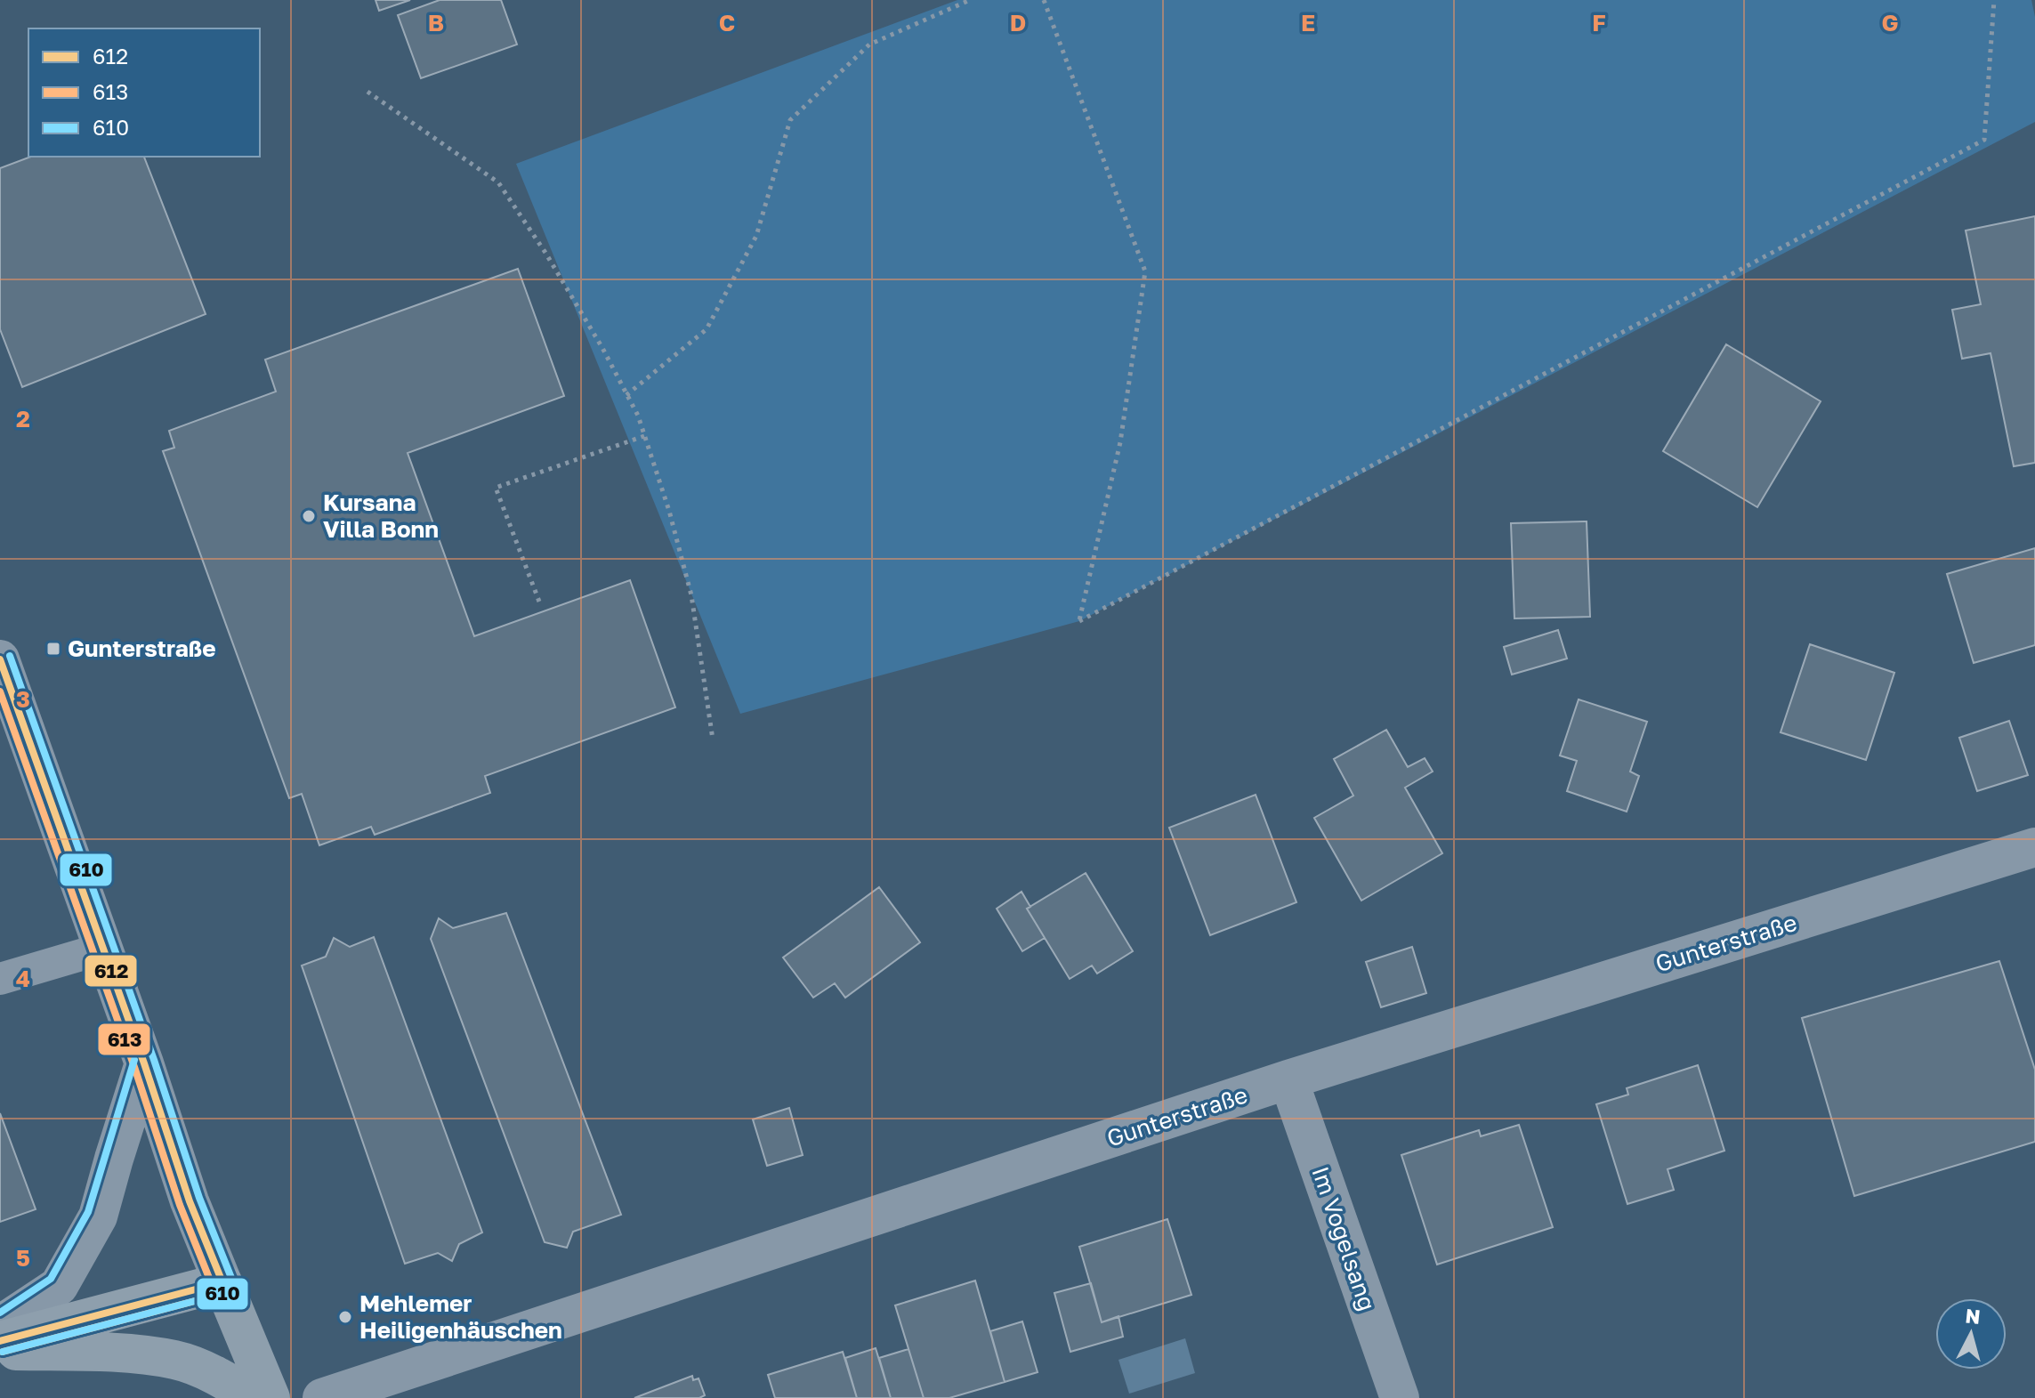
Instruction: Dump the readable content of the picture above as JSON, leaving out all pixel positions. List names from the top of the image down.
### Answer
{
  "streets": {
    "street": ["Gunterstraße", "Im Vogelsang"]
  },
  "crossings": [
    ["Gunterstraße", "Im Vogelsang"]
  ],
  "places": {
    "other": ["Kursana Villa Bonn", "Mehlemer Heiligenhäuschen"],
    "transit": ["Gunterstraße"]
  },
  "lines": ["transit line 610", "transit line 612", "transit line 613"],
  "legend": ["612", "613", "610"],
  "north": "top",
  "grid": {
    "columns": [
      "B",
      "C",
      "D",
      "E",
      "F",
      "G"
    ],
    "rows": [
      "2",
      "3",
      "4",
      "5"
    ]
  }
}
